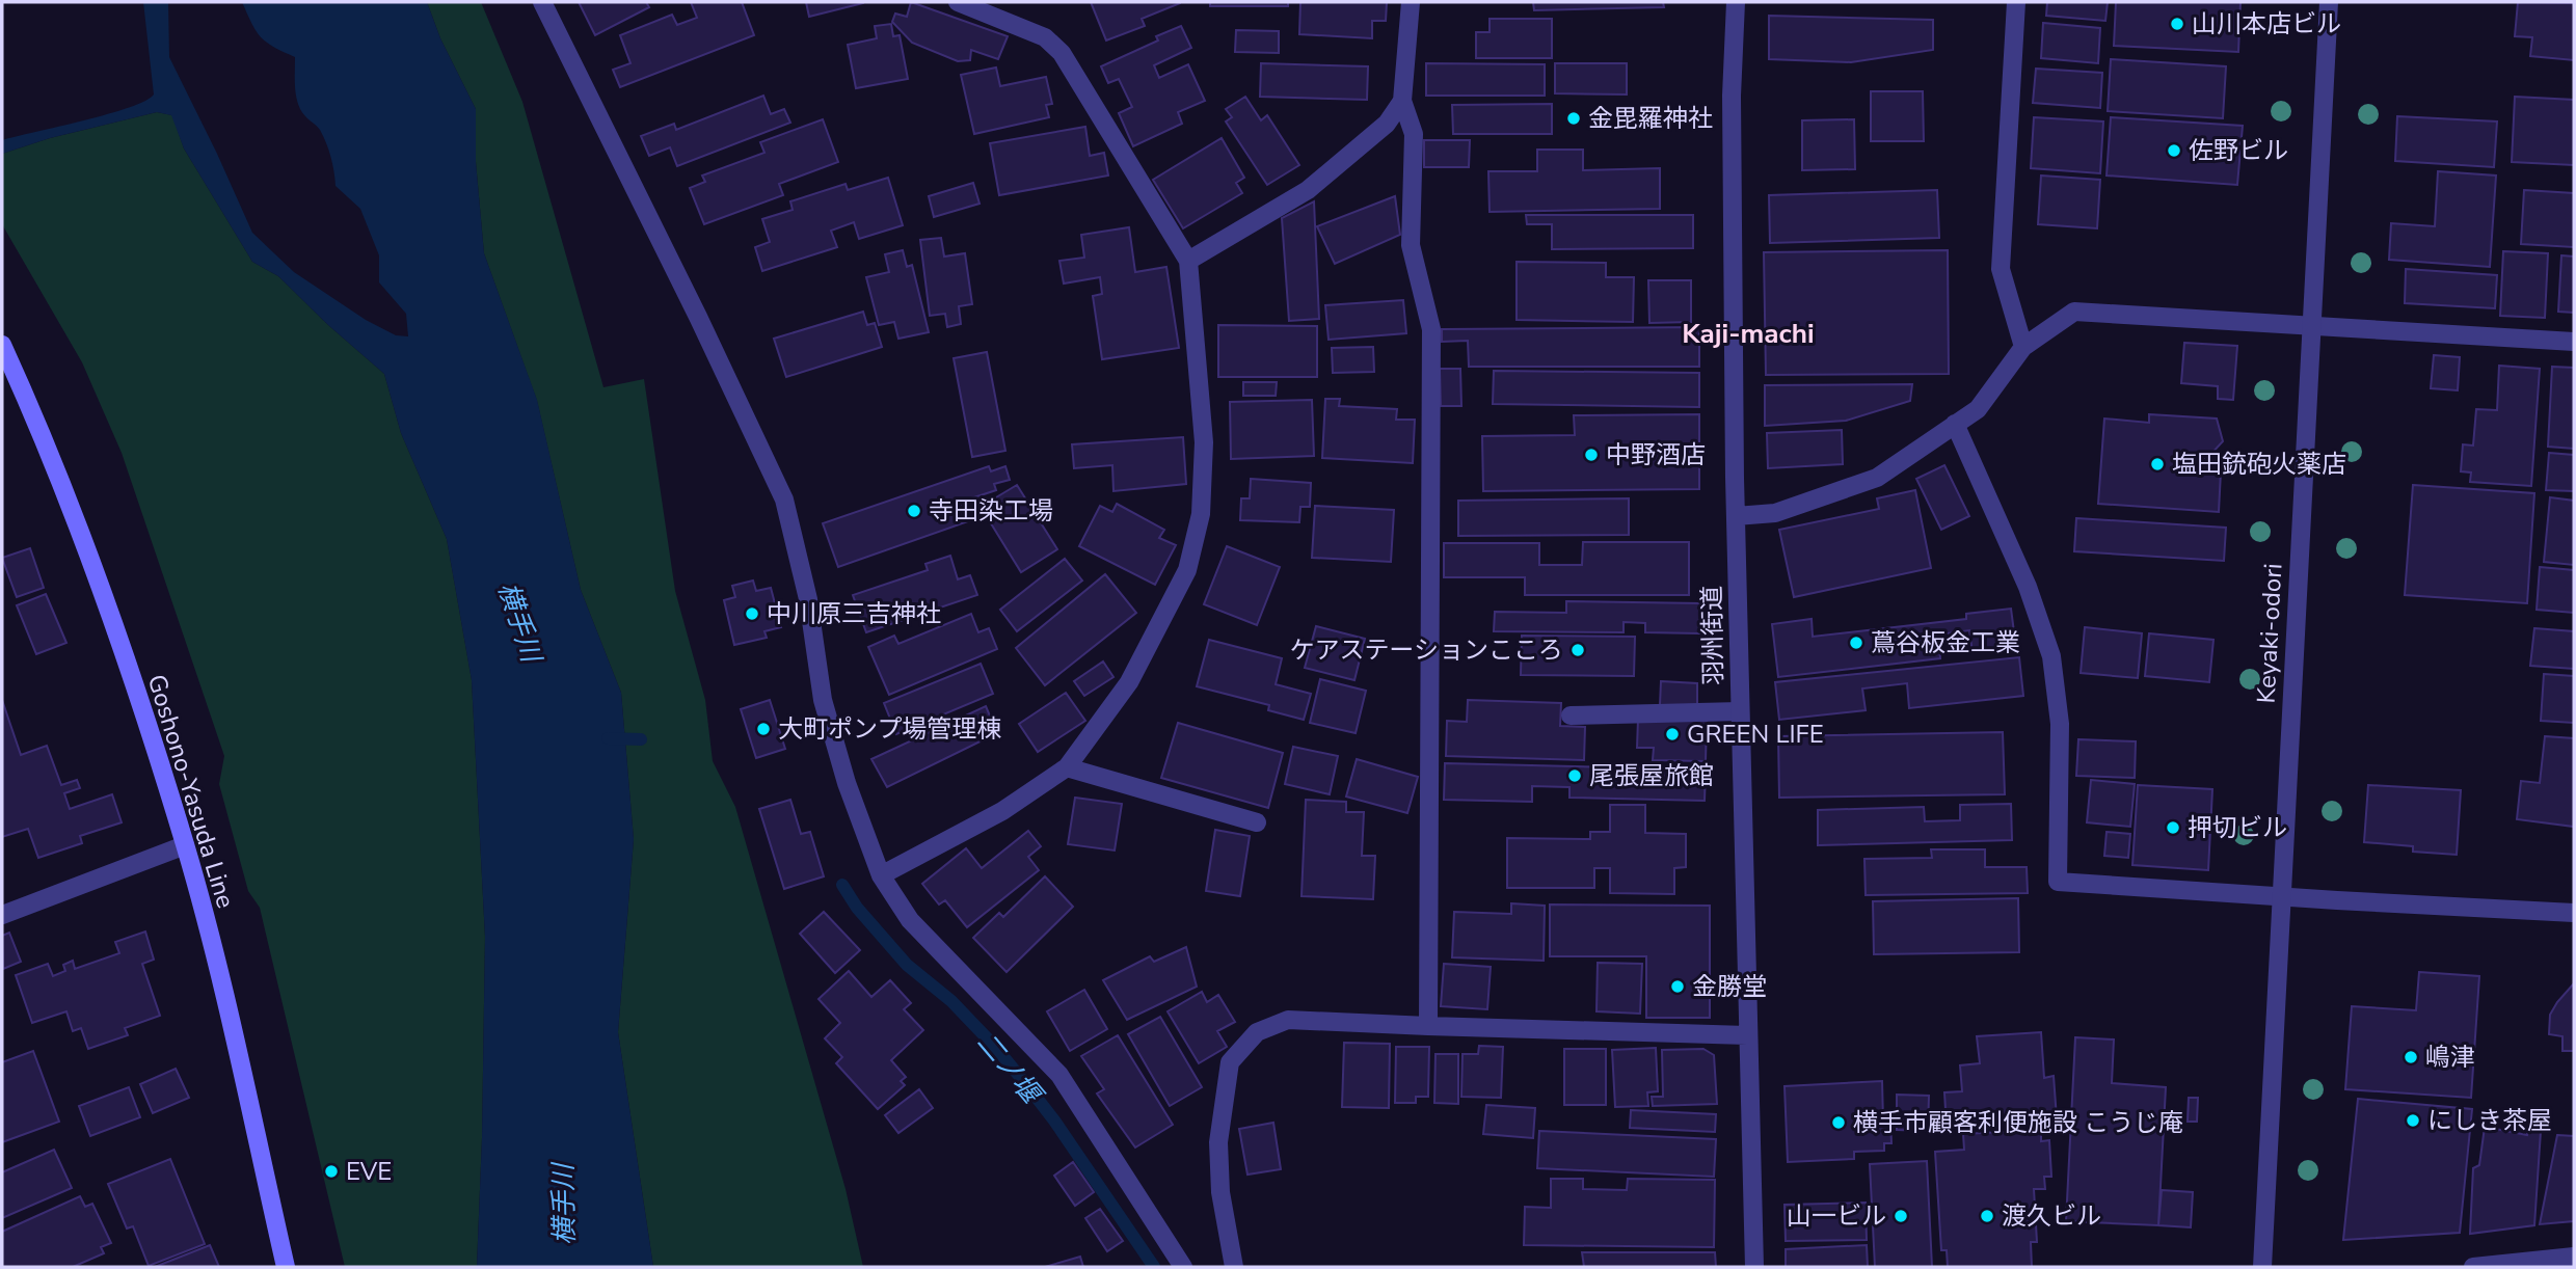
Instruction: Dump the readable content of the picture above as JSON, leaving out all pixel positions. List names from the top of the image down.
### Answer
{
  "streets": {
    "main road": ["Goshono-Yasuda Line"],
    "street": ["Keyaki-odori", "羽州街道"]
  },
  "districts": ["Kaji-machi"],
  "water": ["横手川", "二ノ堰"],
  "places": [
    "山川本店ビル",
    "金毘羅神社",
    "佐野ビル",
    "中野酒店",
    "塩田銃砲火薬店",
    "寺田染工場",
    "中川原三吉神社",
    "蔦谷板金工業",
    "ケアステーションこころ",
    "大町ポンプ場管理棟",
    "GREEN LIFE",
    "尾張屋旅館",
    "押切ビル",
    "金勝堂",
    "嶋津",
    "にしき茶屋",
    "横手市顧客利便施設 こうじ庵",
    "EVE",
    "山一ビル",
    "渡久ビル"
  ]
}
